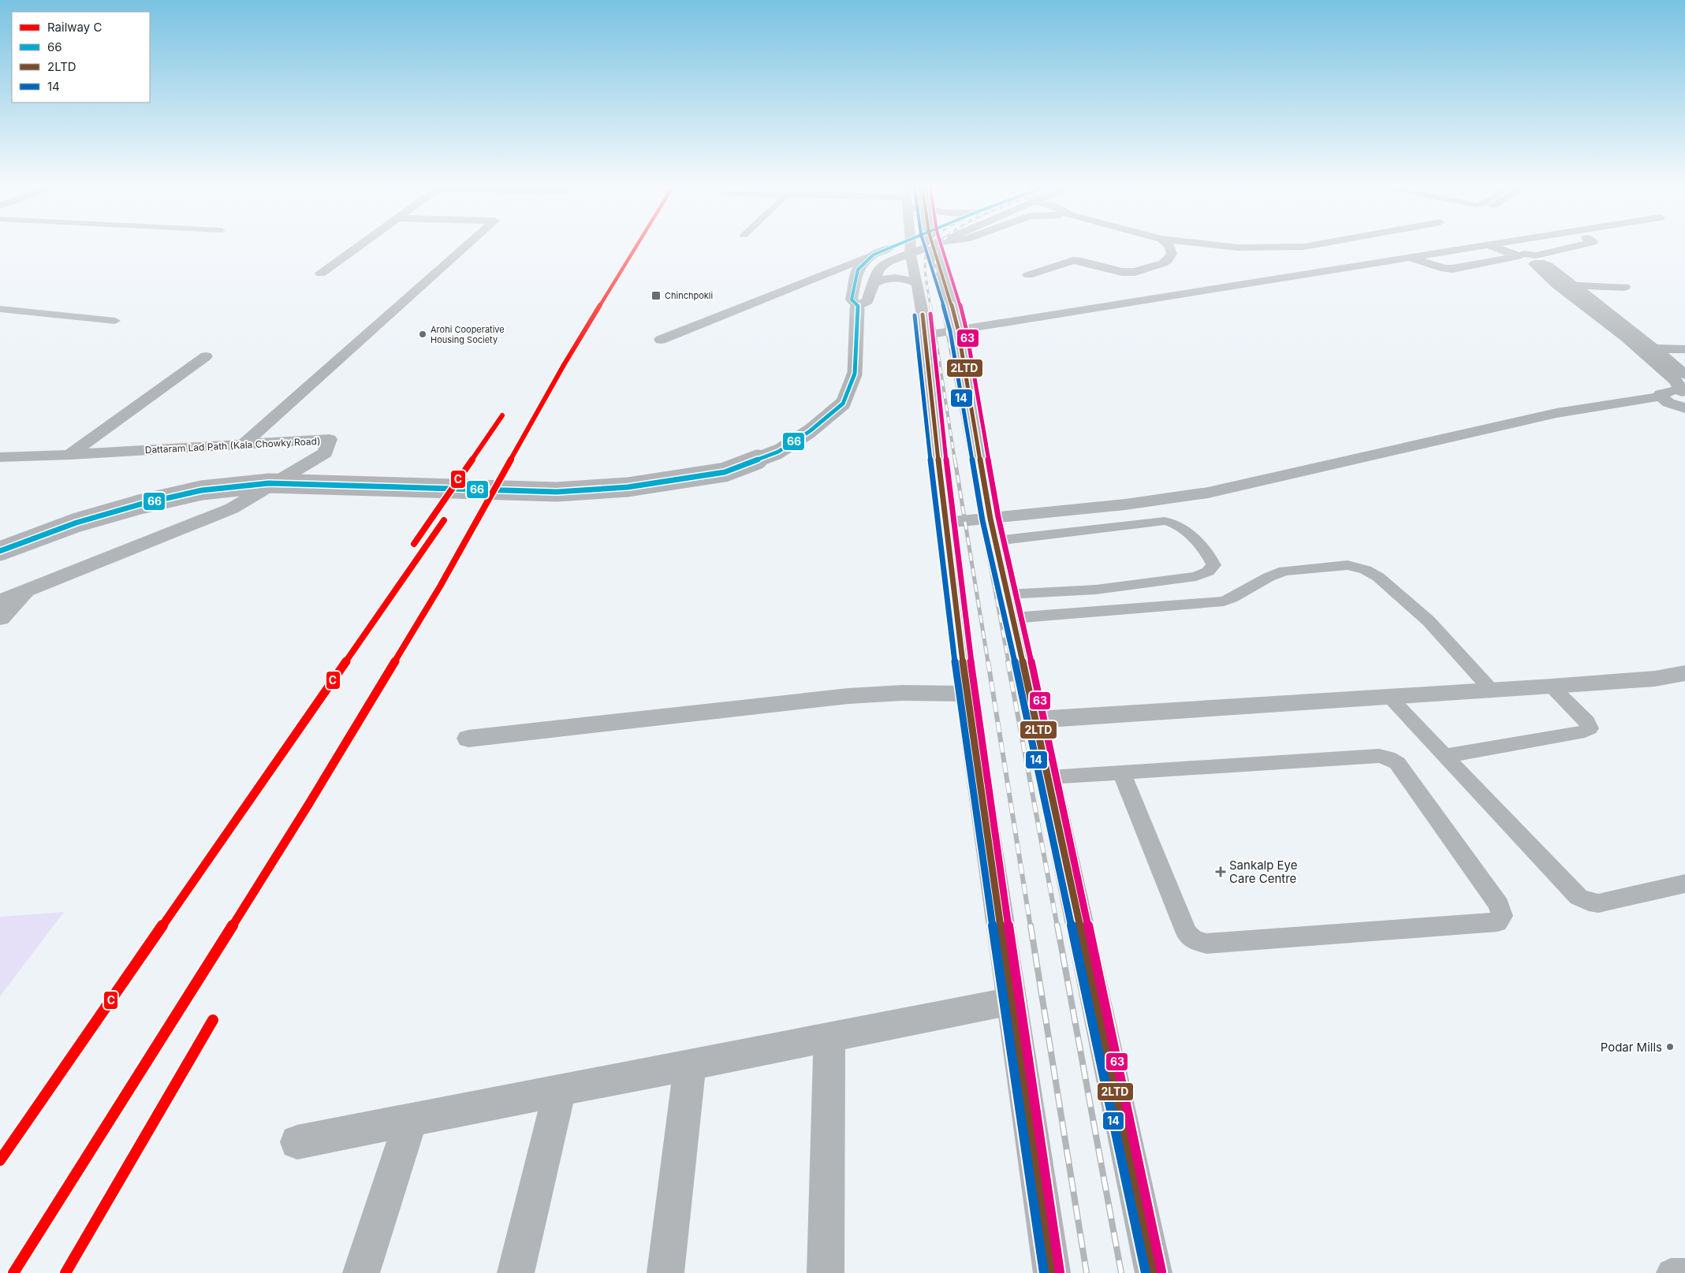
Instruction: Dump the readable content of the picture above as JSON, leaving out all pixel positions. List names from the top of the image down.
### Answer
{
  "streets": {
    "street": ["Dattaram Lad Path (Kala Chowky Road)"]
  },
  "places": {
    "transit": ["Chinchpokli"],
    "other": ["Arohi Cooperative Housing Society", "Podar Mills"],
    "health": ["Sankalp Eye Care Centre"]
  },
  "lines": [
    "rail line C",
    "transit line 66",
    "transit line 2LTD",
    "transit line 14",
    "transit line 63"
  ],
  "legend": [
    "Railway C",
    "66",
    "2LTD",
    "14"
  ]
}
